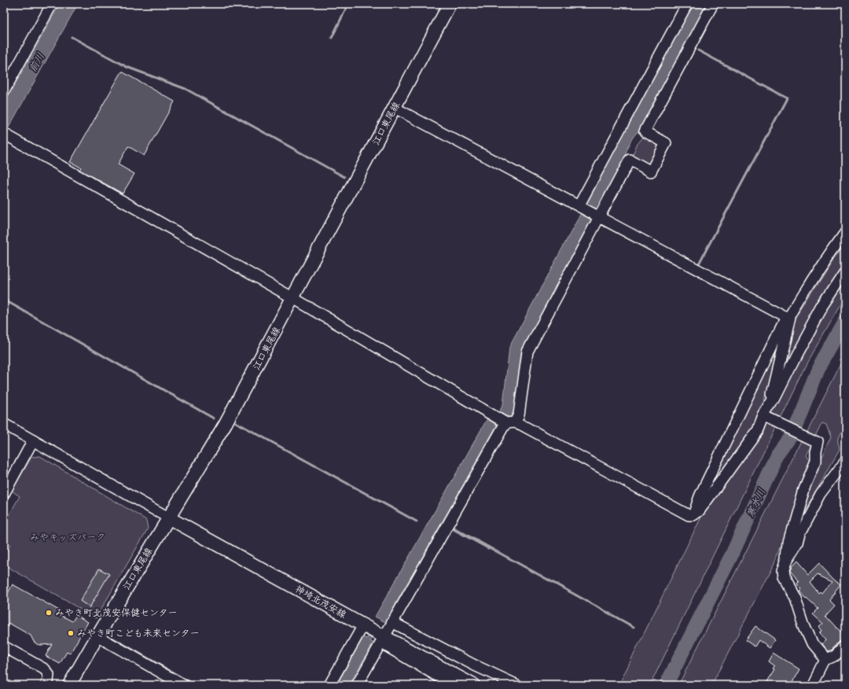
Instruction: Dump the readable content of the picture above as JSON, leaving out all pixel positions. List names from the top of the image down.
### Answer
{
  "streets": {
    "main road": ["江口東尾線", "神埼北茂安線"]
  },
  "crossings": [
    ["江口東尾線", "神埼北茂安線"]
  ],
  "water": ["前川", "寒水川"],
  "parks": ["みやキッズパーク"],
  "places": ["みやき町北茂安保健センター", "みやき町こども未来センター"]
}
